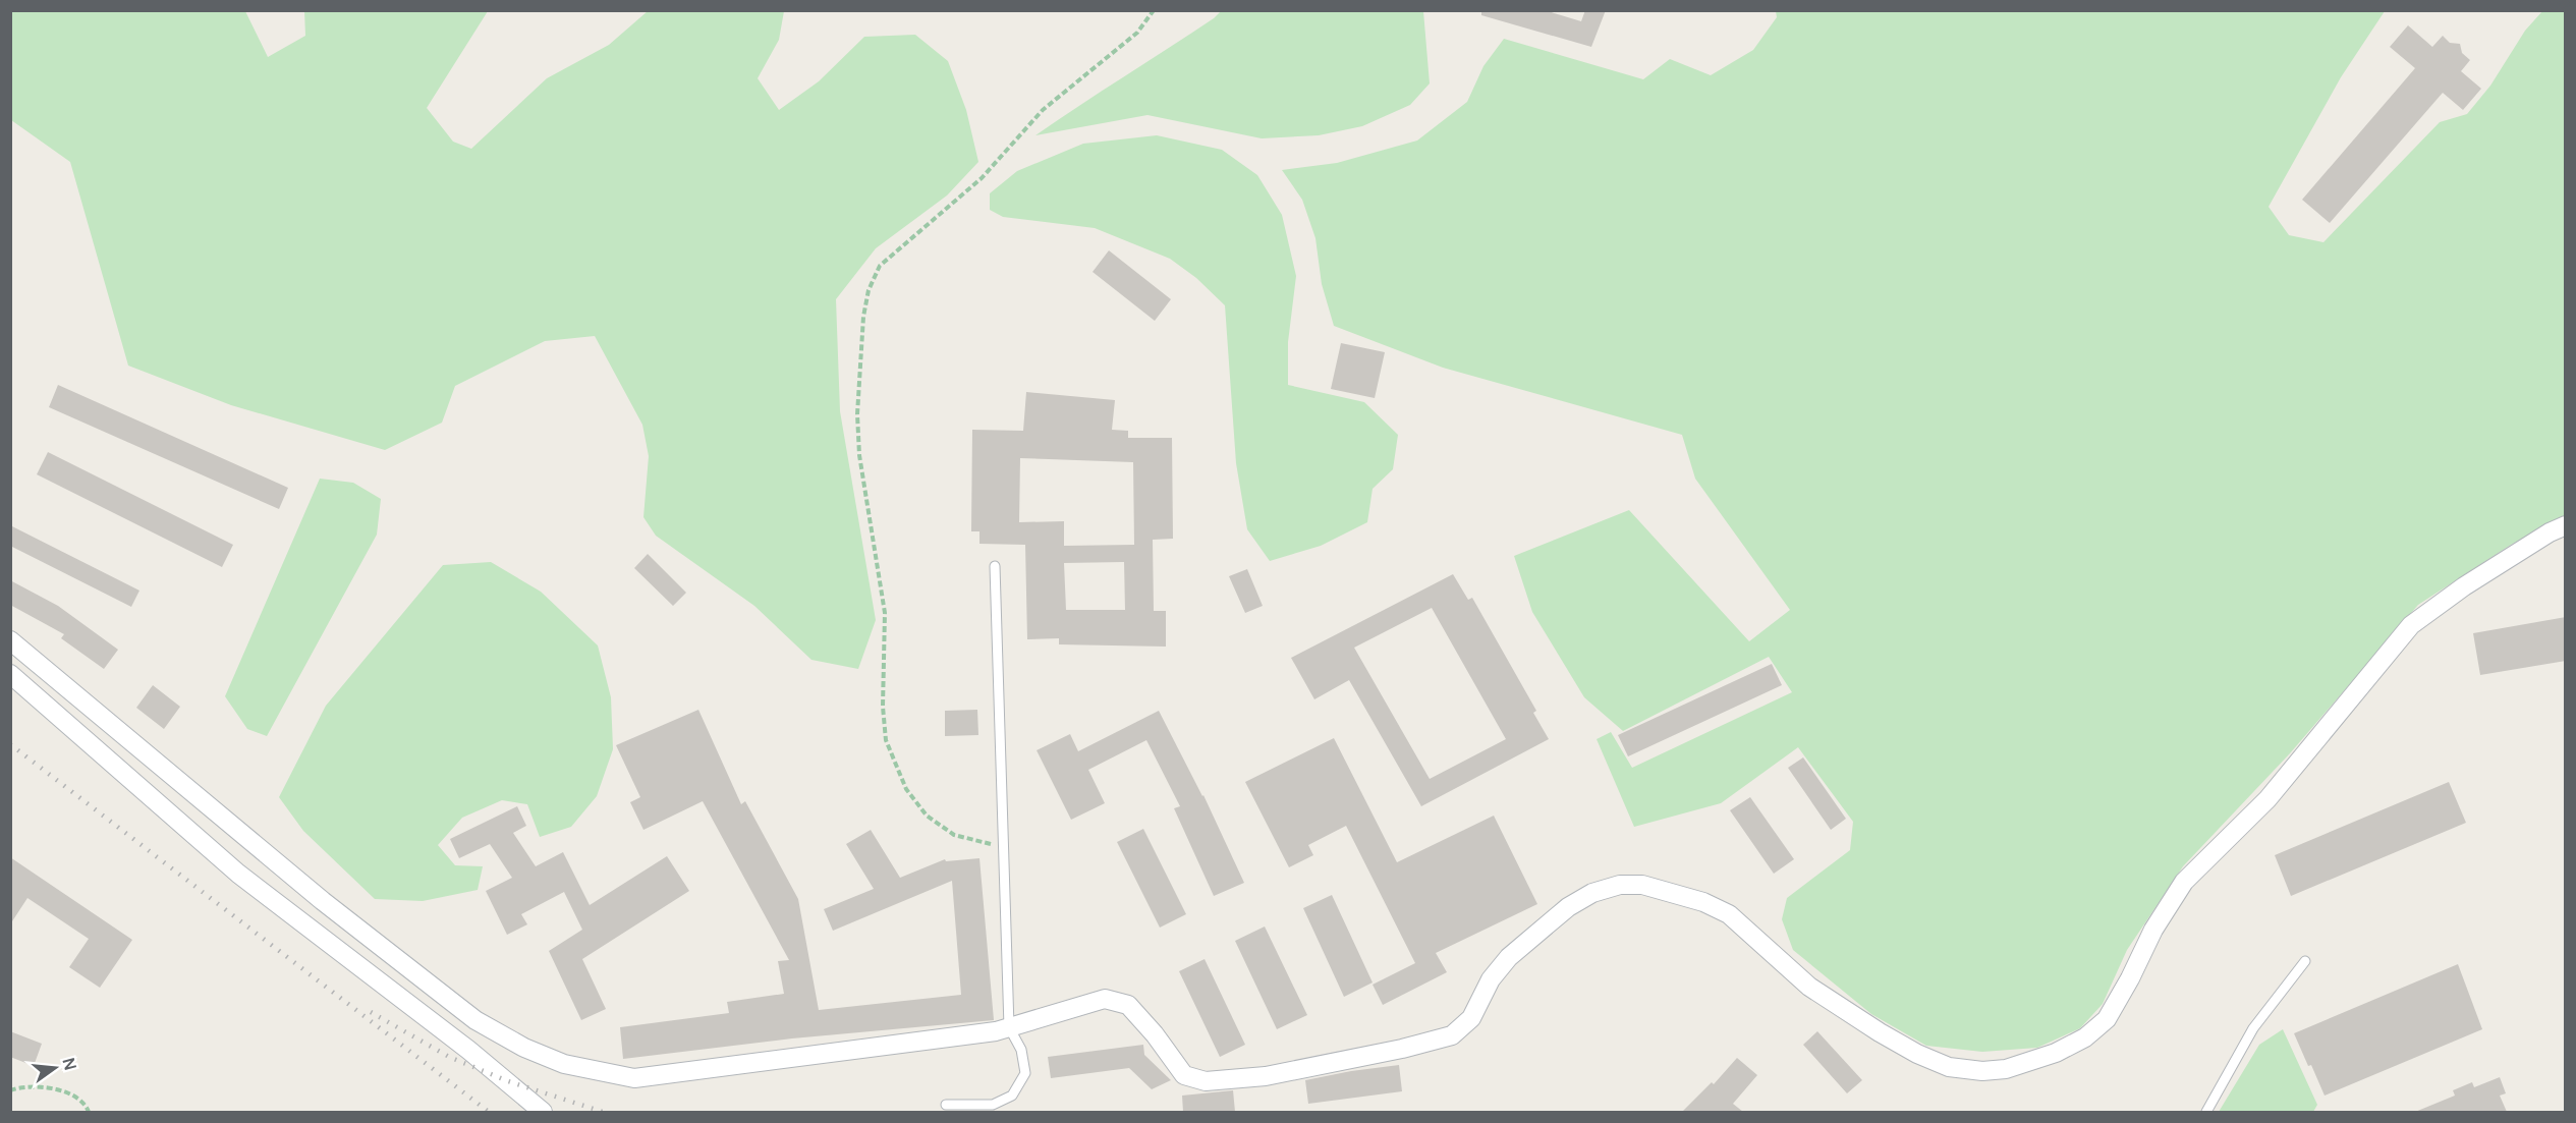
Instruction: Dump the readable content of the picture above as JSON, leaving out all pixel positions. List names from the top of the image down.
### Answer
{
  "north": "right"
}
